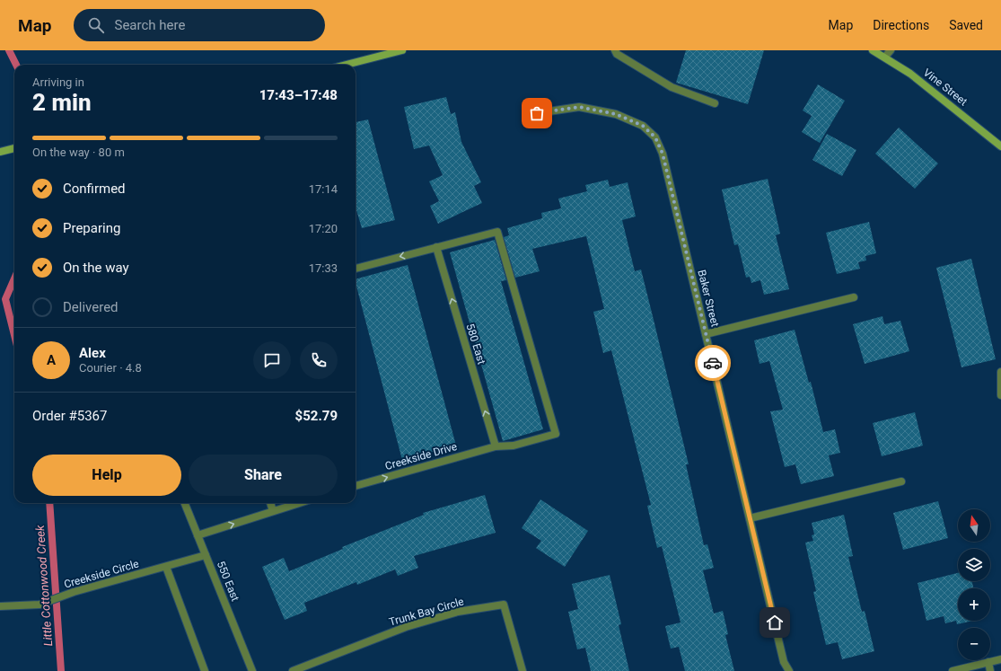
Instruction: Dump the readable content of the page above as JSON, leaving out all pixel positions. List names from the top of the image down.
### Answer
{
  "streets": {
    "main road": ["Vine Street"],
    "street": [
      "Baker Street",
      "580 East",
      "Creekside Drive",
      "Creekside Circle",
      "550 East",
      "Trunk Bay Circle"
    ]
  },
  "crossings": [
    ["580 East", "Creekside Drive"],
    ["Creekside Circle", "550 East"]
  ],
  "one_way": ["580 East"],
  "water": ["Little Cottonwood Creek"],
  "north": "top",
  "page": {
    "header": "Map",
    "search": "Search here",
    "nav": ["Map", "Directions", "Saved"],
    "heading": ["2 min", "Arriving in", "17:43–17:48"],
    "panel": [
      "Alex",
      "Courier · 4.8",
      "Order #5367",
      "$52.79"
    ],
    "bar": "On the way · 80 m",
    "list": [
      ["Confirmed", "17:14"],
      ["Preparing", "17:20"],
      ["On the way", "17:33"],
      "Delivered"
    ],
    "round": "A",
    "buttons": ["Help", "Share"],
    "map_buttons": ["+", "−"]
  }
}
